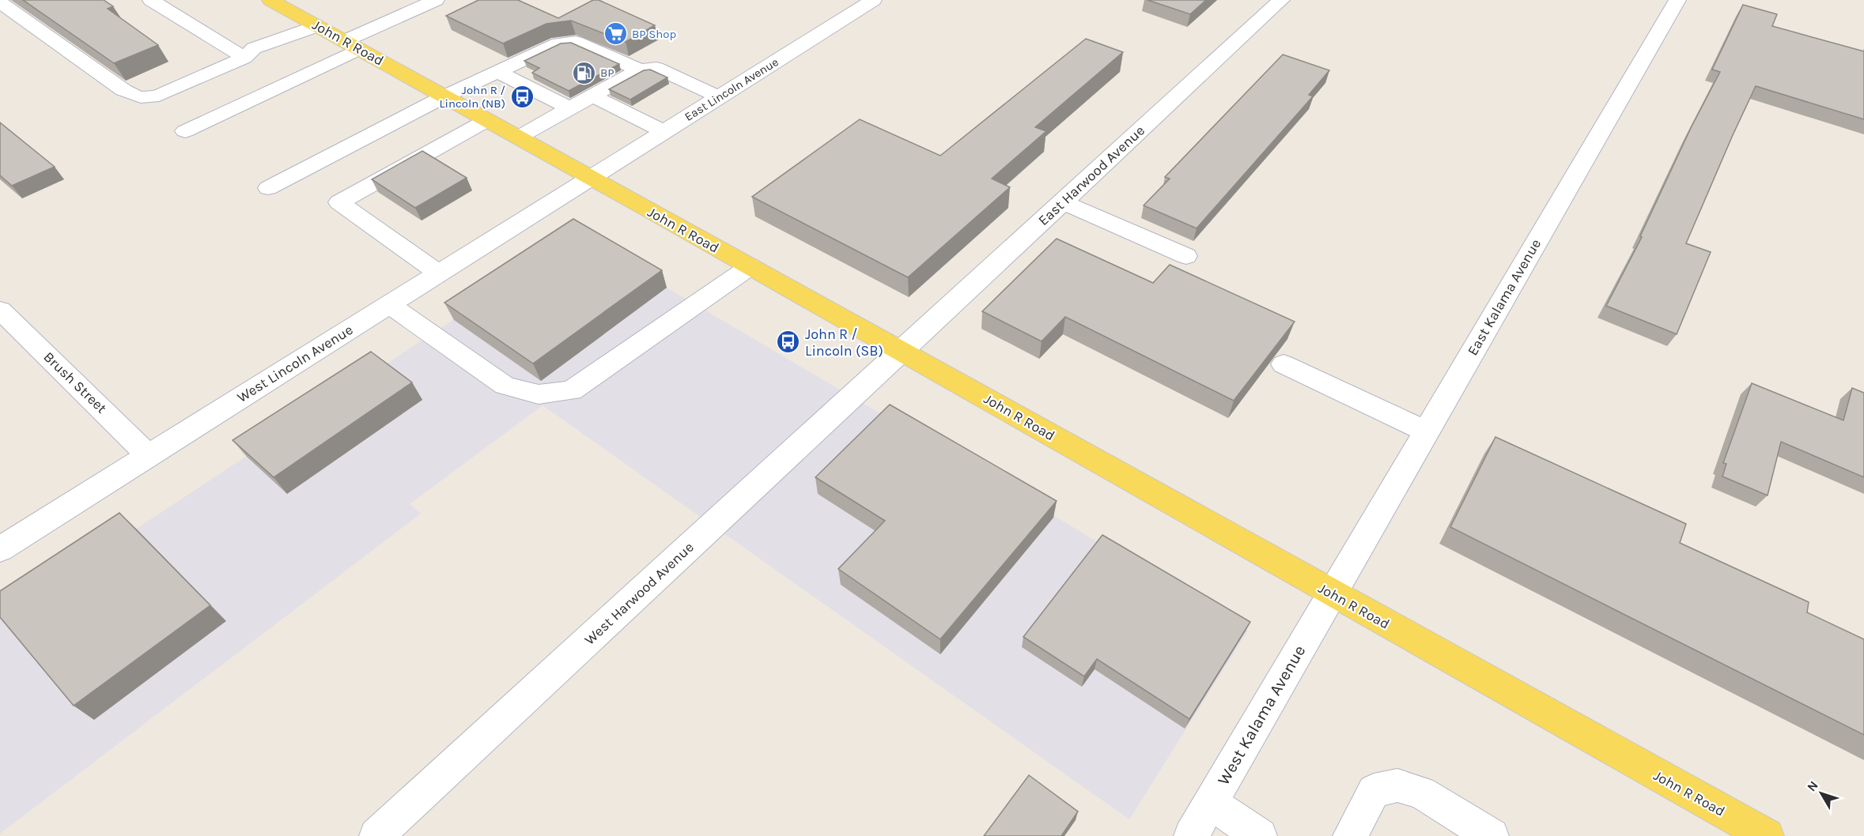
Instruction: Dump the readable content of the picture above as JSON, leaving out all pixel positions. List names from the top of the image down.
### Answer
{
  "streets": {
    "main road": ["John R Road"],
    "street": [
      "East Lincoln Avenue",
      "East Harwood Avenue",
      "East Kalama Avenue",
      "West Lincoln Avenue",
      "Brush Street",
      "West Harwood Avenue",
      "West Kalama Avenue"
    ]
  },
  "crossings": [
    ["John R Road", "East Lincoln Avenue"],
    ["John R Road", "East Harwood Avenue"],
    ["John R Road", "East Kalama Avenue"],
    ["John R Road", "West Lincoln Avenue"],
    ["John R Road", "West Harwood Avenue"],
    ["John R Road", "West Kalama Avenue"],
    ["East Lincoln Avenue", "West Lincoln Avenue"],
    ["East Harwood Avenue", "West Harwood Avenue"],
    ["East Kalama Avenue", "West Kalama Avenue"],
    ["West Lincoln Avenue", "Brush Street"]
  ],
  "places": {
    "supermarket": ["BP Shop"],
    "fuel station": ["BP"],
    "bus stop": ["John R / Lincoln (NB)", "John R / Lincoln (SB)"]
  },
  "north": "top left"
}
